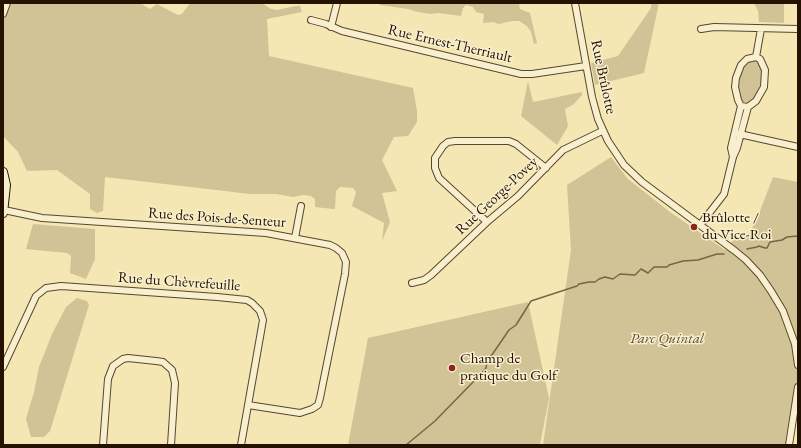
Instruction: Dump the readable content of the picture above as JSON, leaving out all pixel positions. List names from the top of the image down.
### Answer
{
  "streets": {
    "street": [
      "Rue Ernest-Therriault",
      "Rue Brûlotte",
      "Rue George-Povey",
      "Rue des Pois-de-Senteur",
      "Rue du Chèvrefeuille"
    ]
  },
  "crossings": [
    ["Rue Ernest-Therriault", "Rue Brûlotte"],
    ["Rue Brûlotte", "Rue George-Povey"],
    ["Rue des Pois-de-Senteur", "Rue du Chèvrefeuille"]
  ],
  "parks": ["Parc Quintal"],
  "places": ["Brûlotte / du Vice-Roi", "Champ de pratique du Golf"]
}
